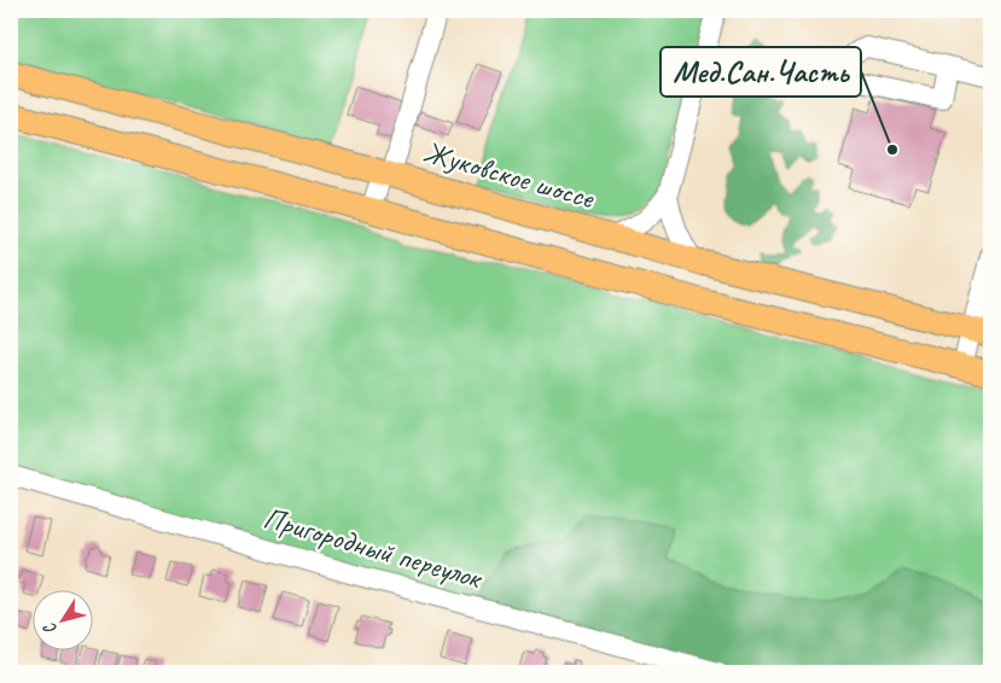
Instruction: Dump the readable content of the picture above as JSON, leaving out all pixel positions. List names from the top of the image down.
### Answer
{
  "streets": {
    "main road": ["Жуковское шоссе"],
    "street": ["Пригородный переулок"]
  },
  "places": ["Мед.Сан.Часть"],
  "north": "bottom left"
}
